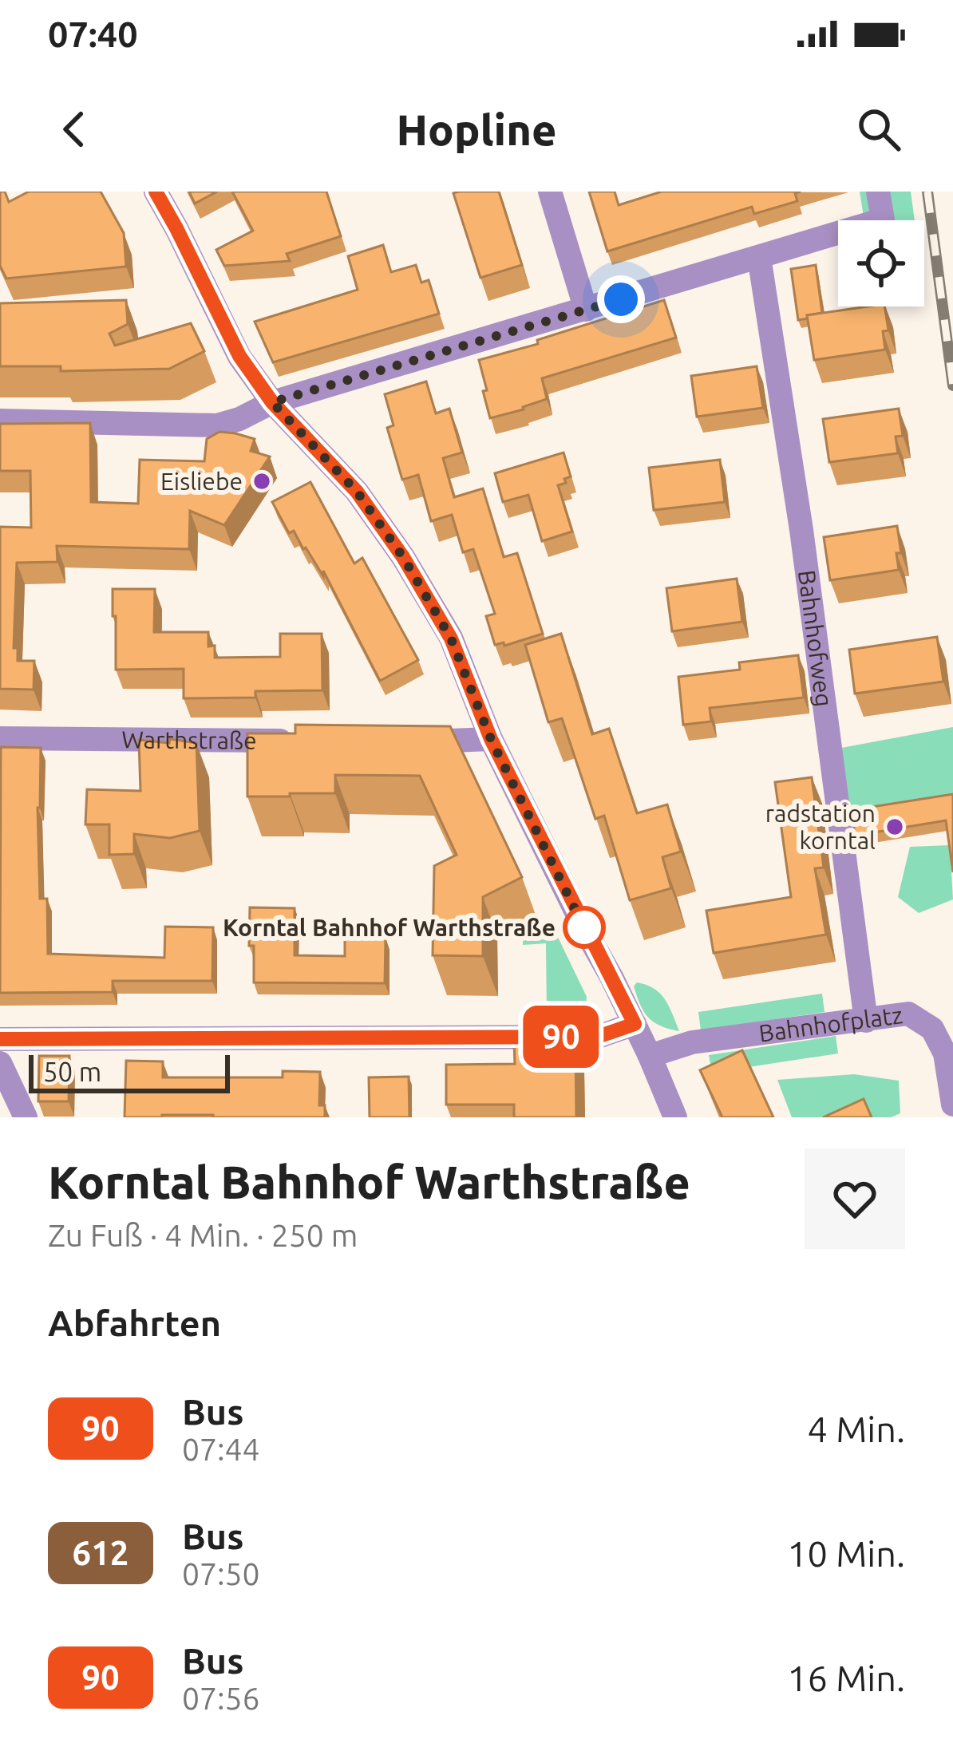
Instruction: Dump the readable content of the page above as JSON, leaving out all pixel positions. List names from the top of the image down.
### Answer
{
  "streets": {
    "street": ["Bahnhofweg", "Warthstraße", "Bahnhofplatz"]
  },
  "crossings": [
    ["Bahnhofweg", "Bahnhofplatz"]
  ],
  "places": ["Eisliebe", "radstation korntal", "Korntal Bahnhof Warthstraße"],
  "lines": ["bus line 90"],
  "scale_bar": "50 m",
  "page": {
    "status": "07:40",
    "header": "Hopline",
    "on_map": "90",
    "scale": "50 m",
    "heading": [
      ["Korntal Bahnhof Warthstraße", "Zu Fuß · 4 Min. · 250 m"],
      "Abfahrten"
    ],
    "list": [
      {
        "mark": "90",
        "name": "Bus",
        "note": "07:44",
        "value": "4 Min."
      },
      {
        "mark": "612",
        "name": "Bus",
        "note": "07:50",
        "value": "10 Min."
      },
      {
        "mark": "90",
        "name": "Bus",
        "note": "07:56",
        "value": "16 Min."
      }
    ]
  }
}
